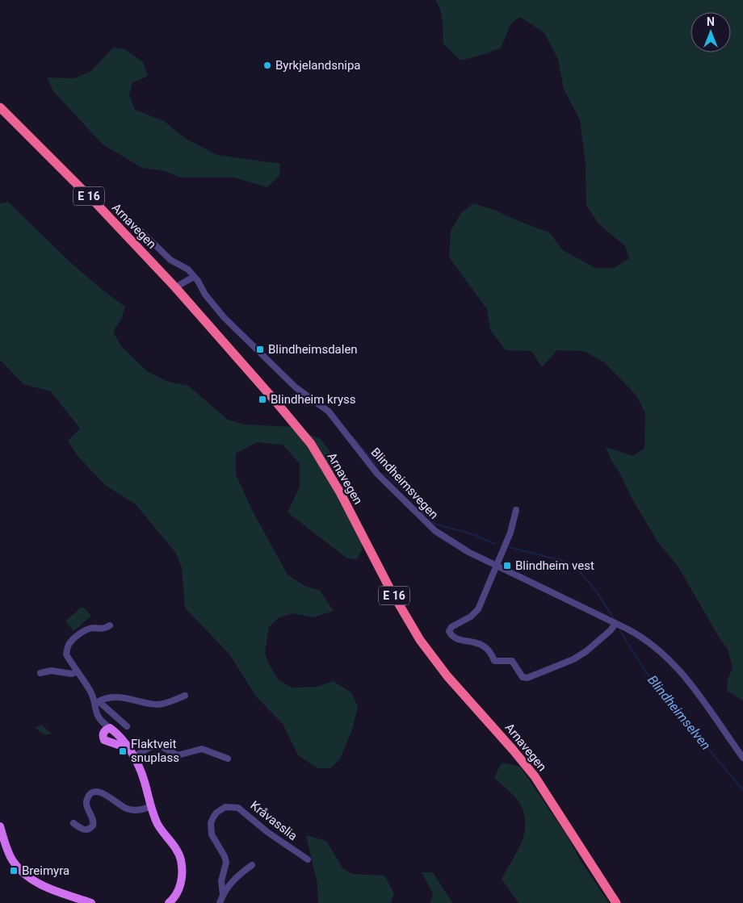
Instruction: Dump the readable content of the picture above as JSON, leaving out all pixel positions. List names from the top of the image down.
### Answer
{
  "streets": {
    "highway": ["E 16", "Arnavegen"],
    "street": ["Blindheimsvegen", "Kråvasslia"]
  },
  "water": ["Blindheimselven"],
  "places": {
    "other": ["Byrkjelandsnipa"],
    "transit": [
      "Blindheimsdalen",
      "Blindheim kryss",
      "Blindheim vest",
      "Flaktveit snuplass",
      "Breimyra"
    ]
  },
  "north": "top"
}
